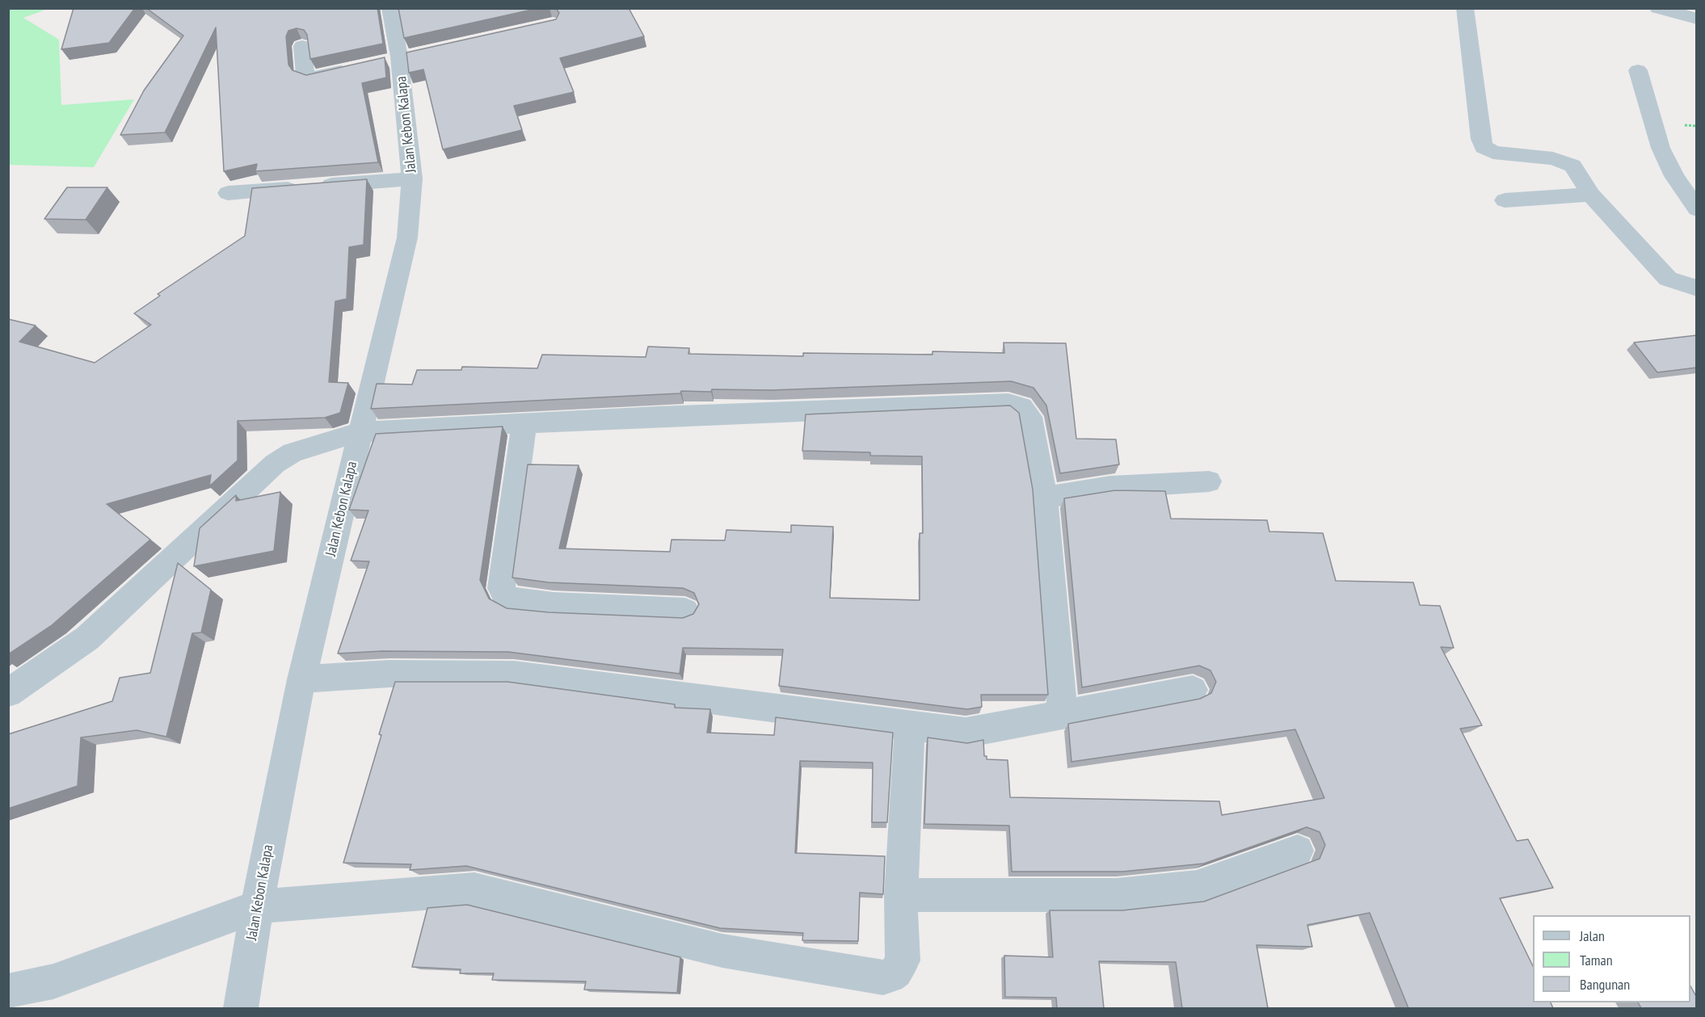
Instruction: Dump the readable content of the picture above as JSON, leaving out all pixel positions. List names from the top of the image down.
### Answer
{
  "streets": {
    "street": ["Jalan Kebon Kalapa"]
  },
  "legend": ["Jalan", "Taman", "Bangunan"]
}
